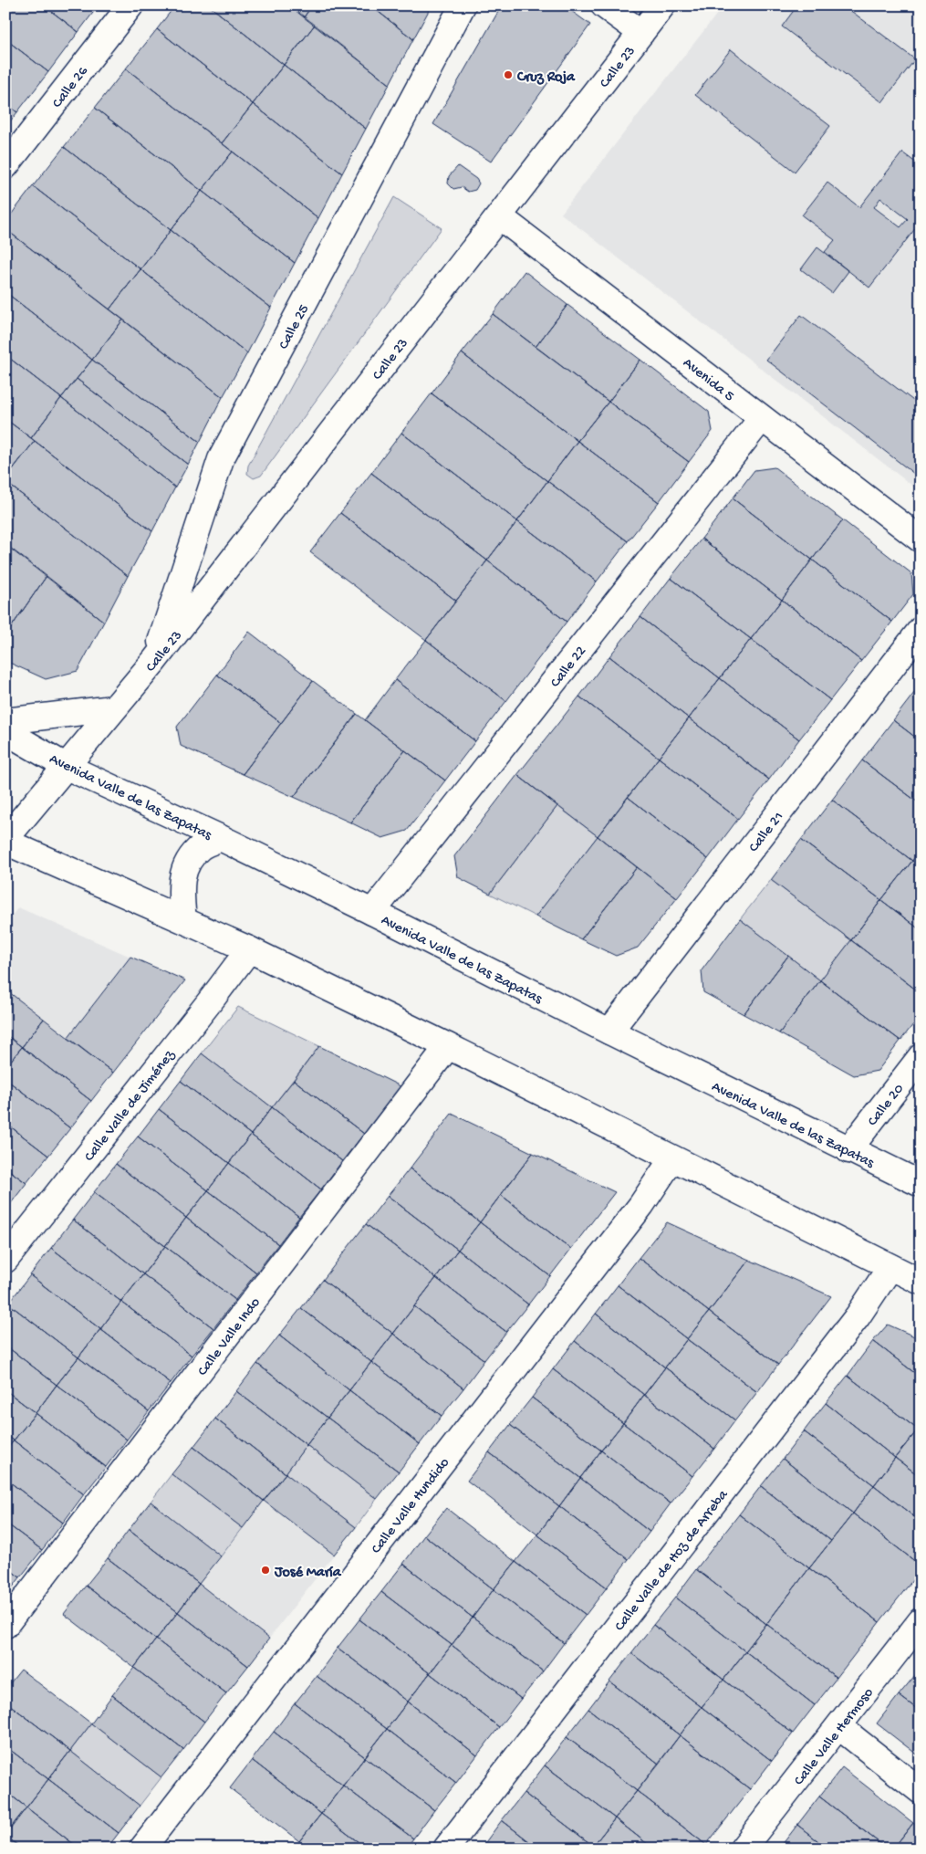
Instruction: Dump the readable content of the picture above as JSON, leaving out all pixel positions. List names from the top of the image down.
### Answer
{
  "streets": {
    "street": [
      "Calle 23",
      "Calle 26",
      "Calle 25",
      "Avenida 5",
      "Calle 22",
      "Avenida Valle de las Zapatas",
      "Calle 21",
      "Calle 20",
      "Calle Valle de Jiménez",
      "Calle Valle Indo",
      "Calle Valle Hundido",
      "Calle Valle de Hoz de Arreba",
      "Calle Valle Hermoso"
    ]
  },
  "crossings": [
    ["Calle 23", "Calle 25"],
    ["Calle 23", "Avenida 5"],
    ["Calle 23", "Avenida Valle de las Zapatas"],
    ["Avenida 5", "Calle 22"],
    ["Calle 22", "Avenida Valle de las Zapatas"],
    ["Avenida Valle de las Zapatas", "Calle 21"],
    ["Avenida Valle de las Zapatas", "Calle 20"]
  ],
  "places": ["Cruz Roja", "José María"]
}
